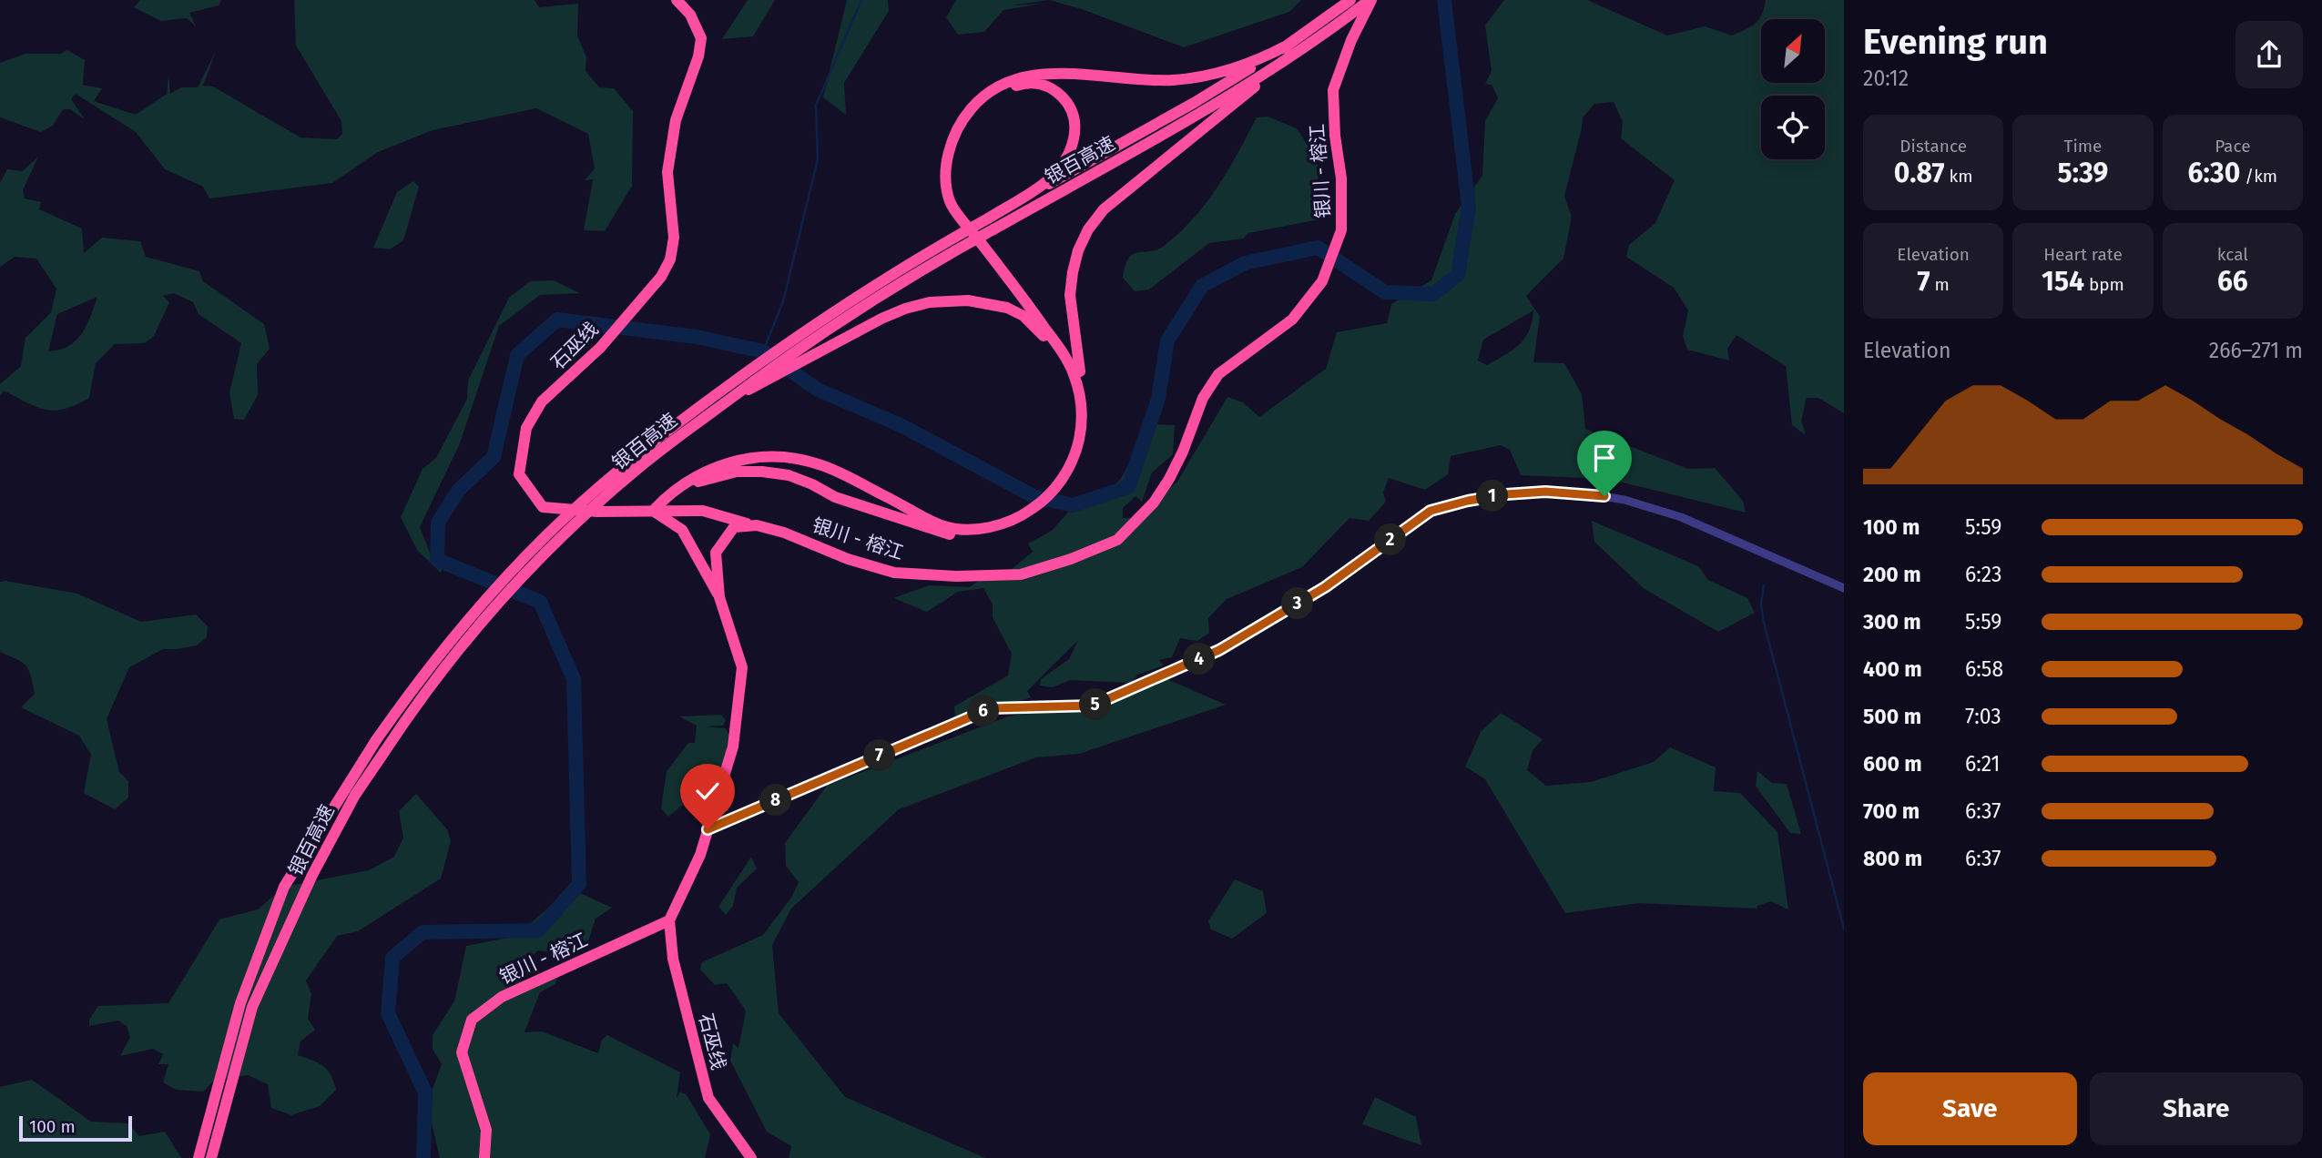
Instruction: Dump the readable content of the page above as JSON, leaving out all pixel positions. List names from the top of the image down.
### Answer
{
  "streets": {
    "highway": ["银百高速", "银川 - 榕江", "石巫线"]
  },
  "crossings": [
    ["银百高速", "银川 - 榕江"],
    ["银川 - 榕江", "石巫线"]
  ],
  "scale_bar": "100 m",
  "north": "top right",
  "page": {
    "heading": ["Evening run", "20:12"],
    "stats": [
      ["Distance", "0.87 km"],
      ["Time", "5:39"],
      ["Pace", "6:30 /km"],
      ["Elevation", "7 m"],
      ["Heart rate", "154 bpm"],
      ["kcal", "66"]
    ],
    "chart": ["Elevation", "266–271 m"],
    "pins": [
      "1",
      "2",
      "3",
      "4",
      "5",
      "6",
      "7",
      "8"
    ],
    "list": [
      {
        "name": "100 m",
        "note": "5:59"
      },
      {
        "name": "200 m",
        "note": "6:23"
      },
      {
        "name": "300 m",
        "note": "5:59"
      },
      {
        "name": "400 m",
        "note": "6:58"
      },
      {
        "name": "500 m",
        "note": "7:03"
      },
      {
        "name": "600 m",
        "note": "6:21"
      },
      {
        "name": "700 m",
        "note": "6:37"
      },
      {
        "name": "800 m",
        "note": "6:37"
      }
    ],
    "buttons": ["Save", "Share"],
    "scale": "100 m"
  }
}
